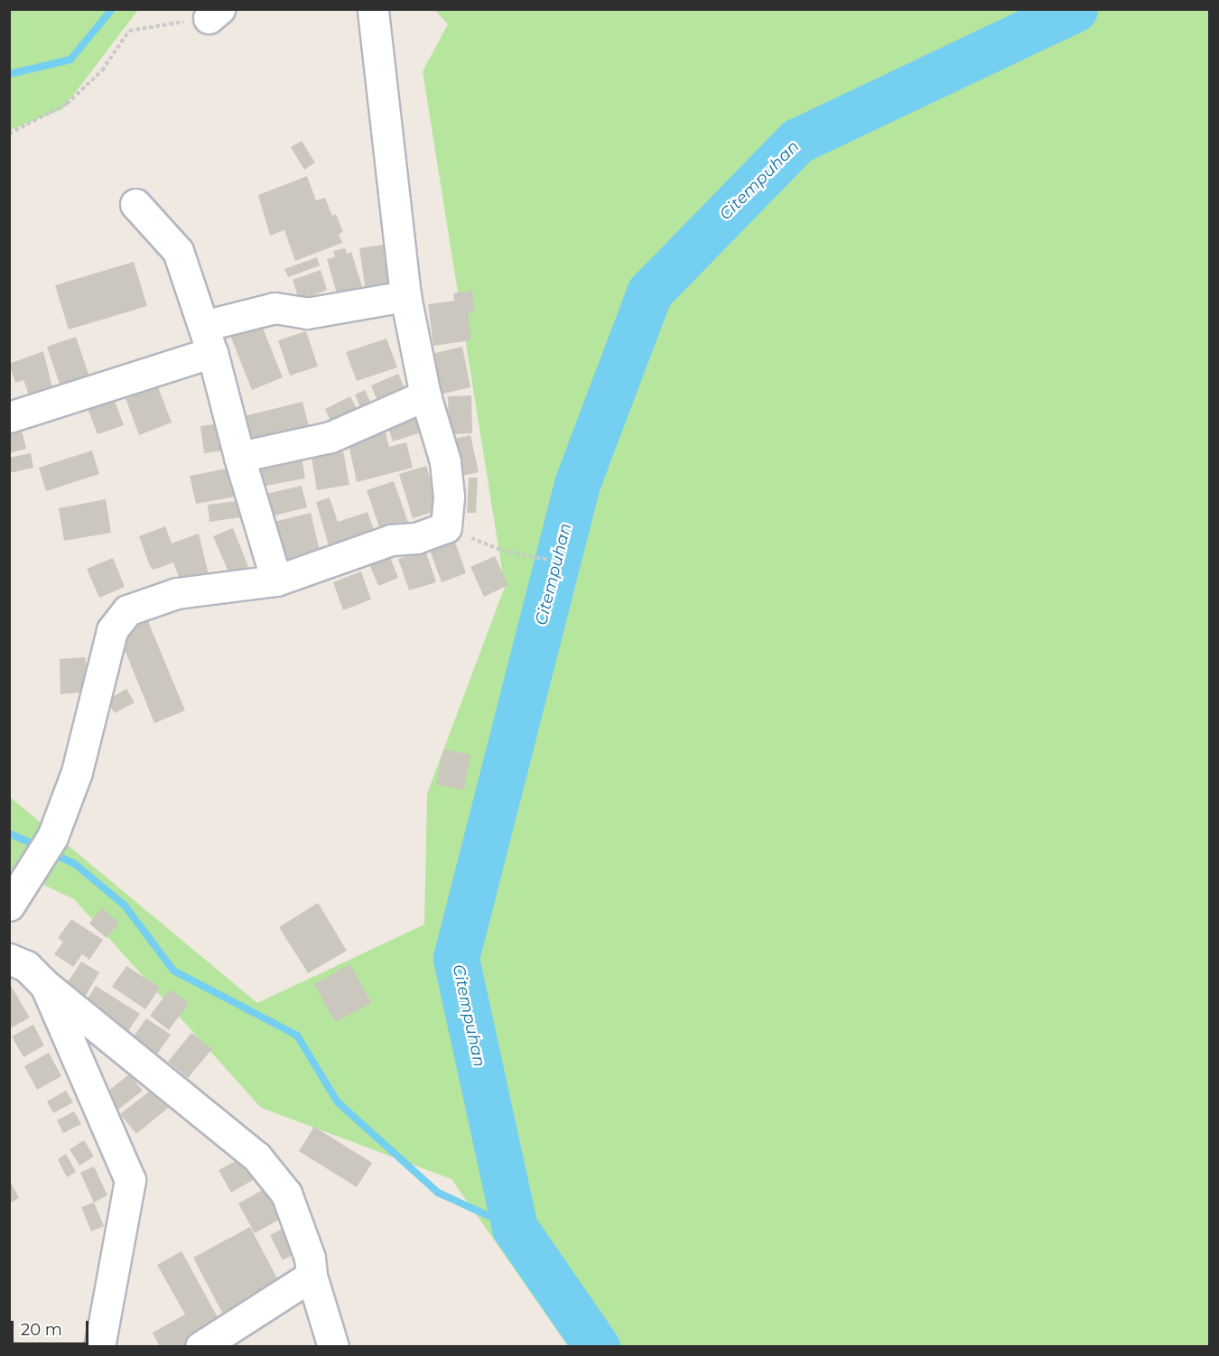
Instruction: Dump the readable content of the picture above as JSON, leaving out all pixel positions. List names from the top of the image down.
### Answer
{
  "water": ["Citempuhan"],
  "scale_bar": "20 m"
}
